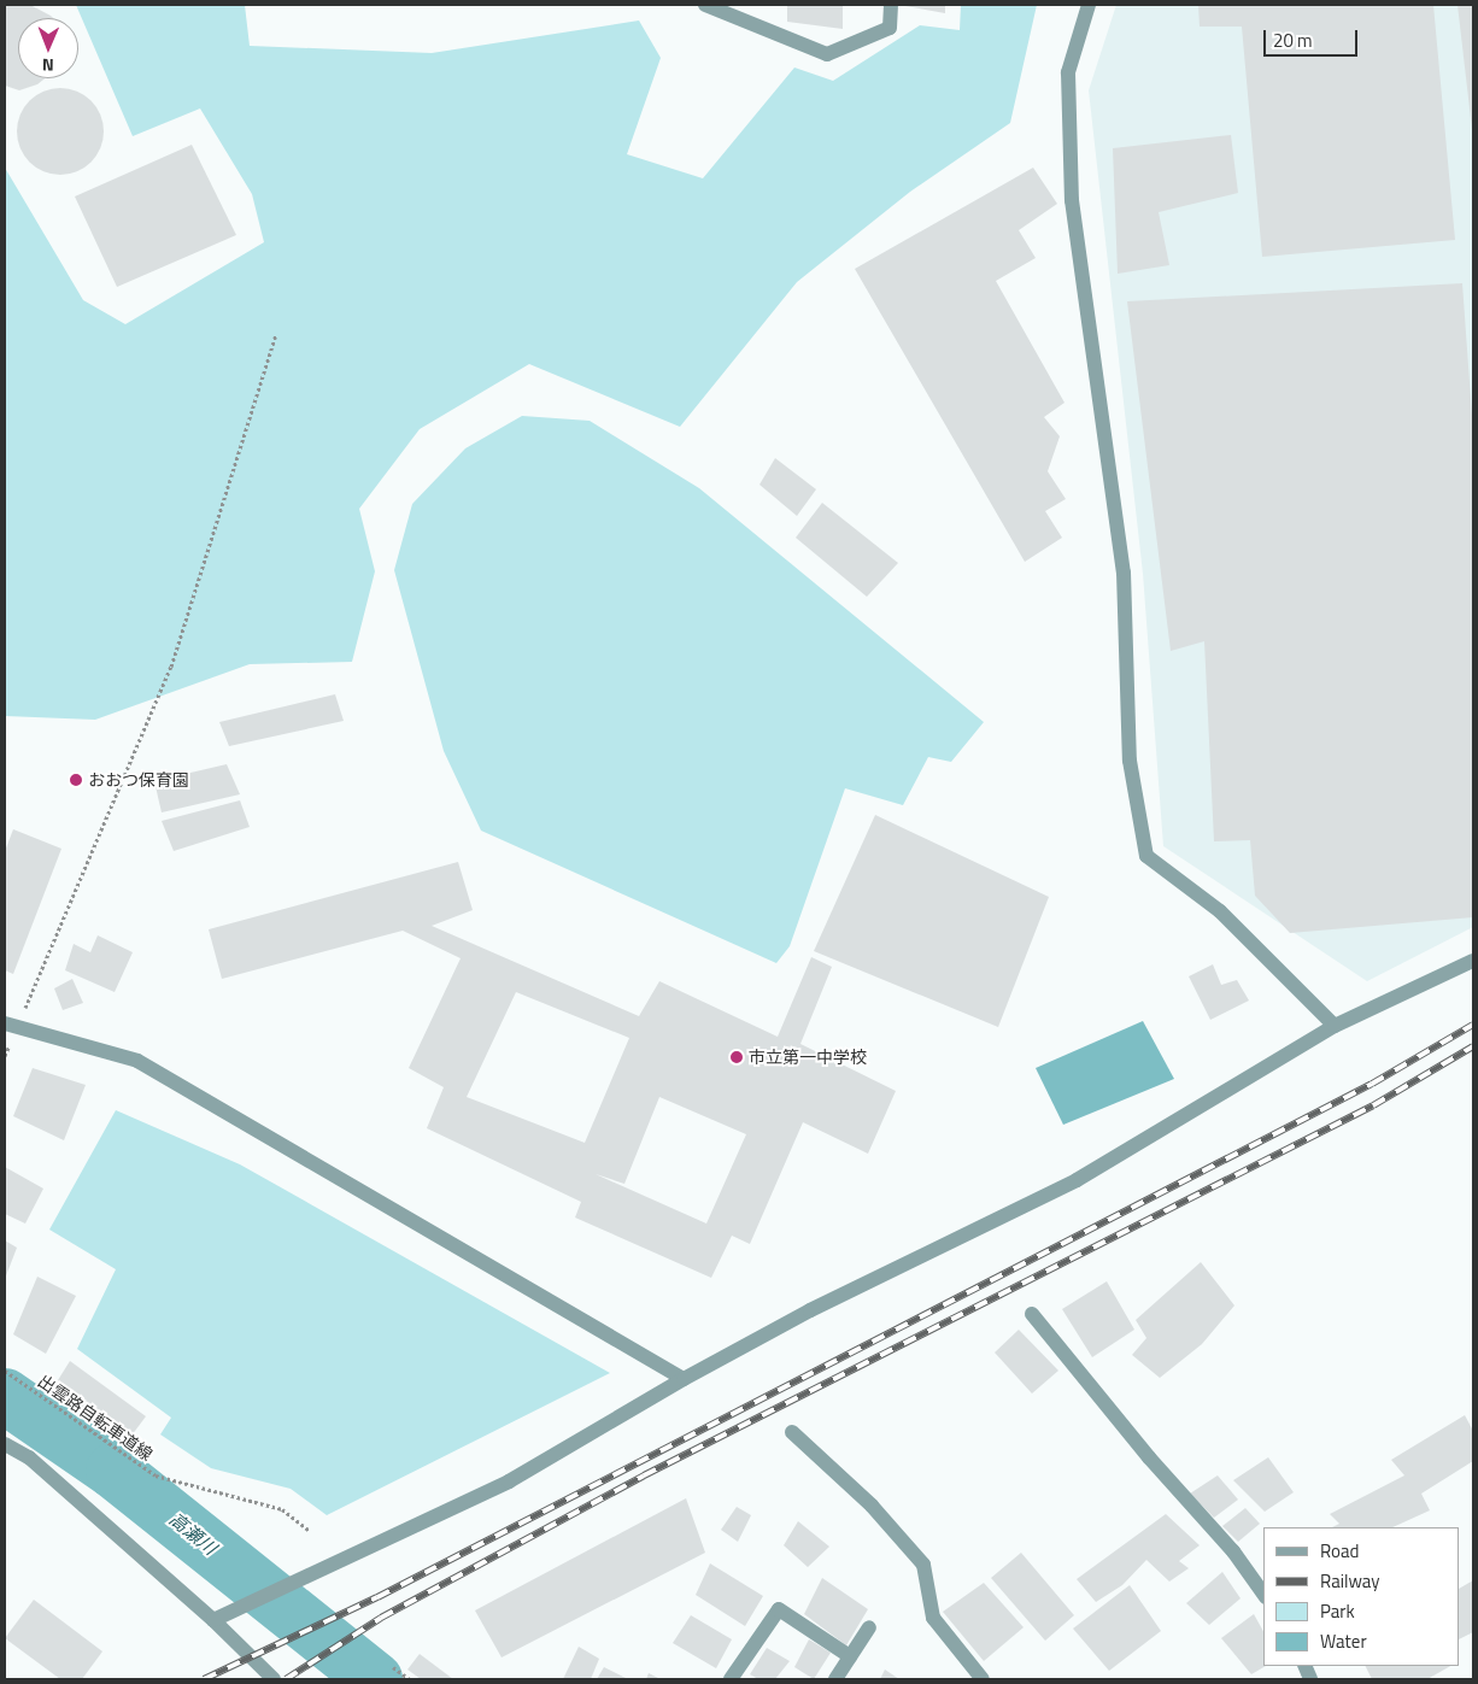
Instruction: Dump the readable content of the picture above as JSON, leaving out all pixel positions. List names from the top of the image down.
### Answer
{
  "streets": {
    "path": ["出雲路自転車道線"]
  },
  "water": ["高瀬川"],
  "places": ["おおつ保育園", "市立第一中学校"],
  "legend": [
    "Road",
    "Railway",
    "Park",
    "Water"
  ],
  "scale_bar": "20 m",
  "north": "bottom"
}
